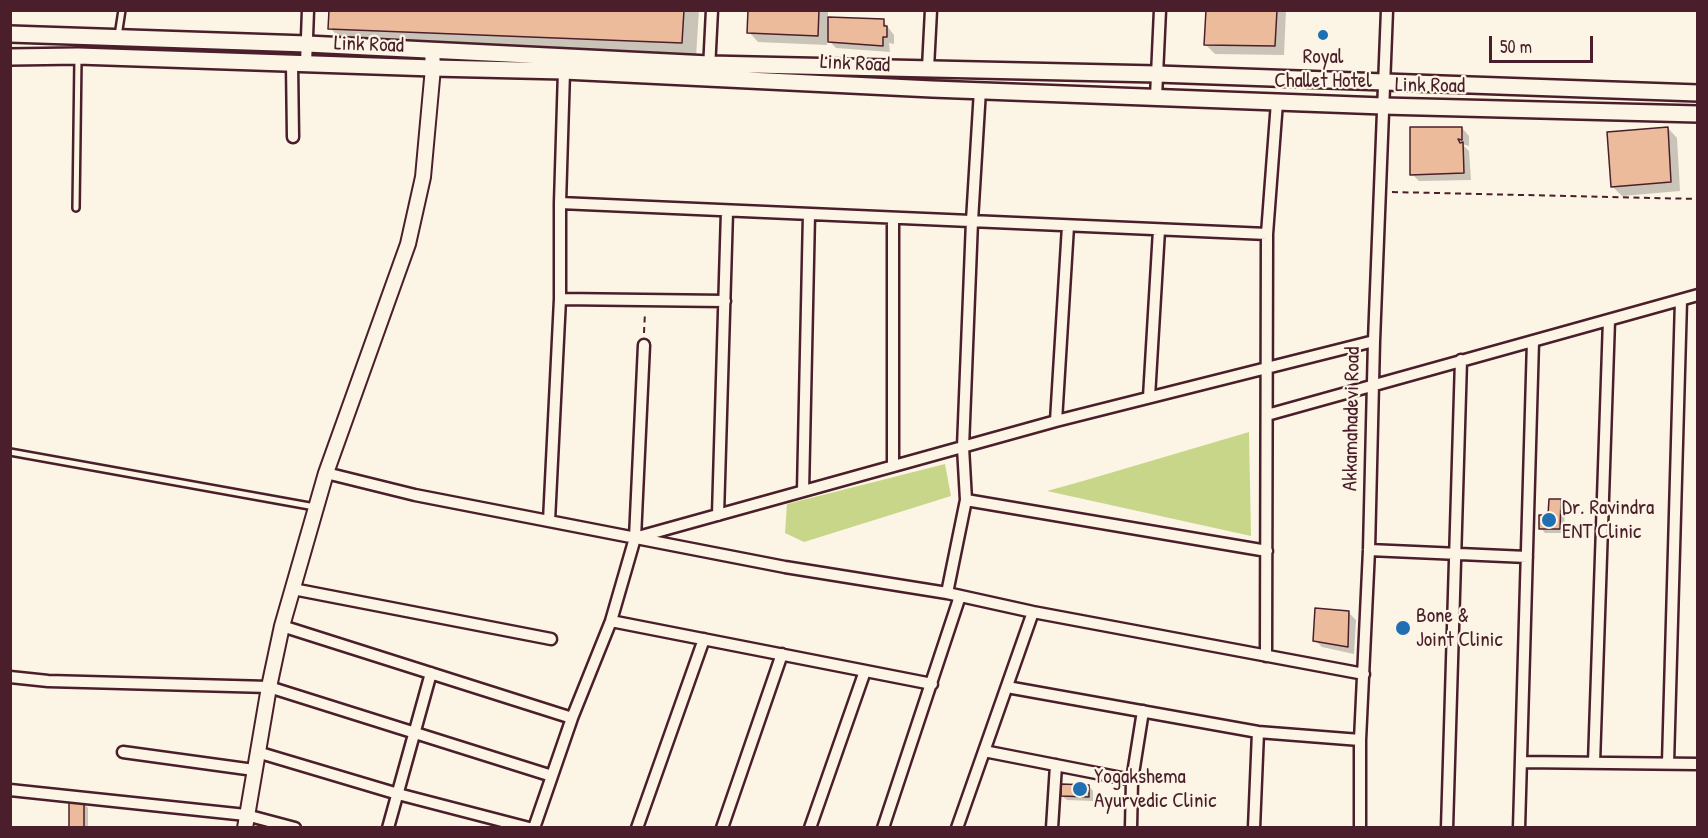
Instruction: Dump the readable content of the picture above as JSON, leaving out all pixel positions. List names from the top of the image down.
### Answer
{
  "streets": {
    "main road": ["Link Road"],
    "street": ["Akkamahadevi Road"]
  },
  "crossings": [
    ["Link Road", "Akkamahadevi Road"]
  ],
  "places": [
    "Royal Challet Hotel",
    "Dr. Ravindra ENT Clinic",
    "Bone & Joint Clinic",
    "Yogakshema Ayurvedic Clinic"
  ],
  "scale_bar": "50 m"
}
